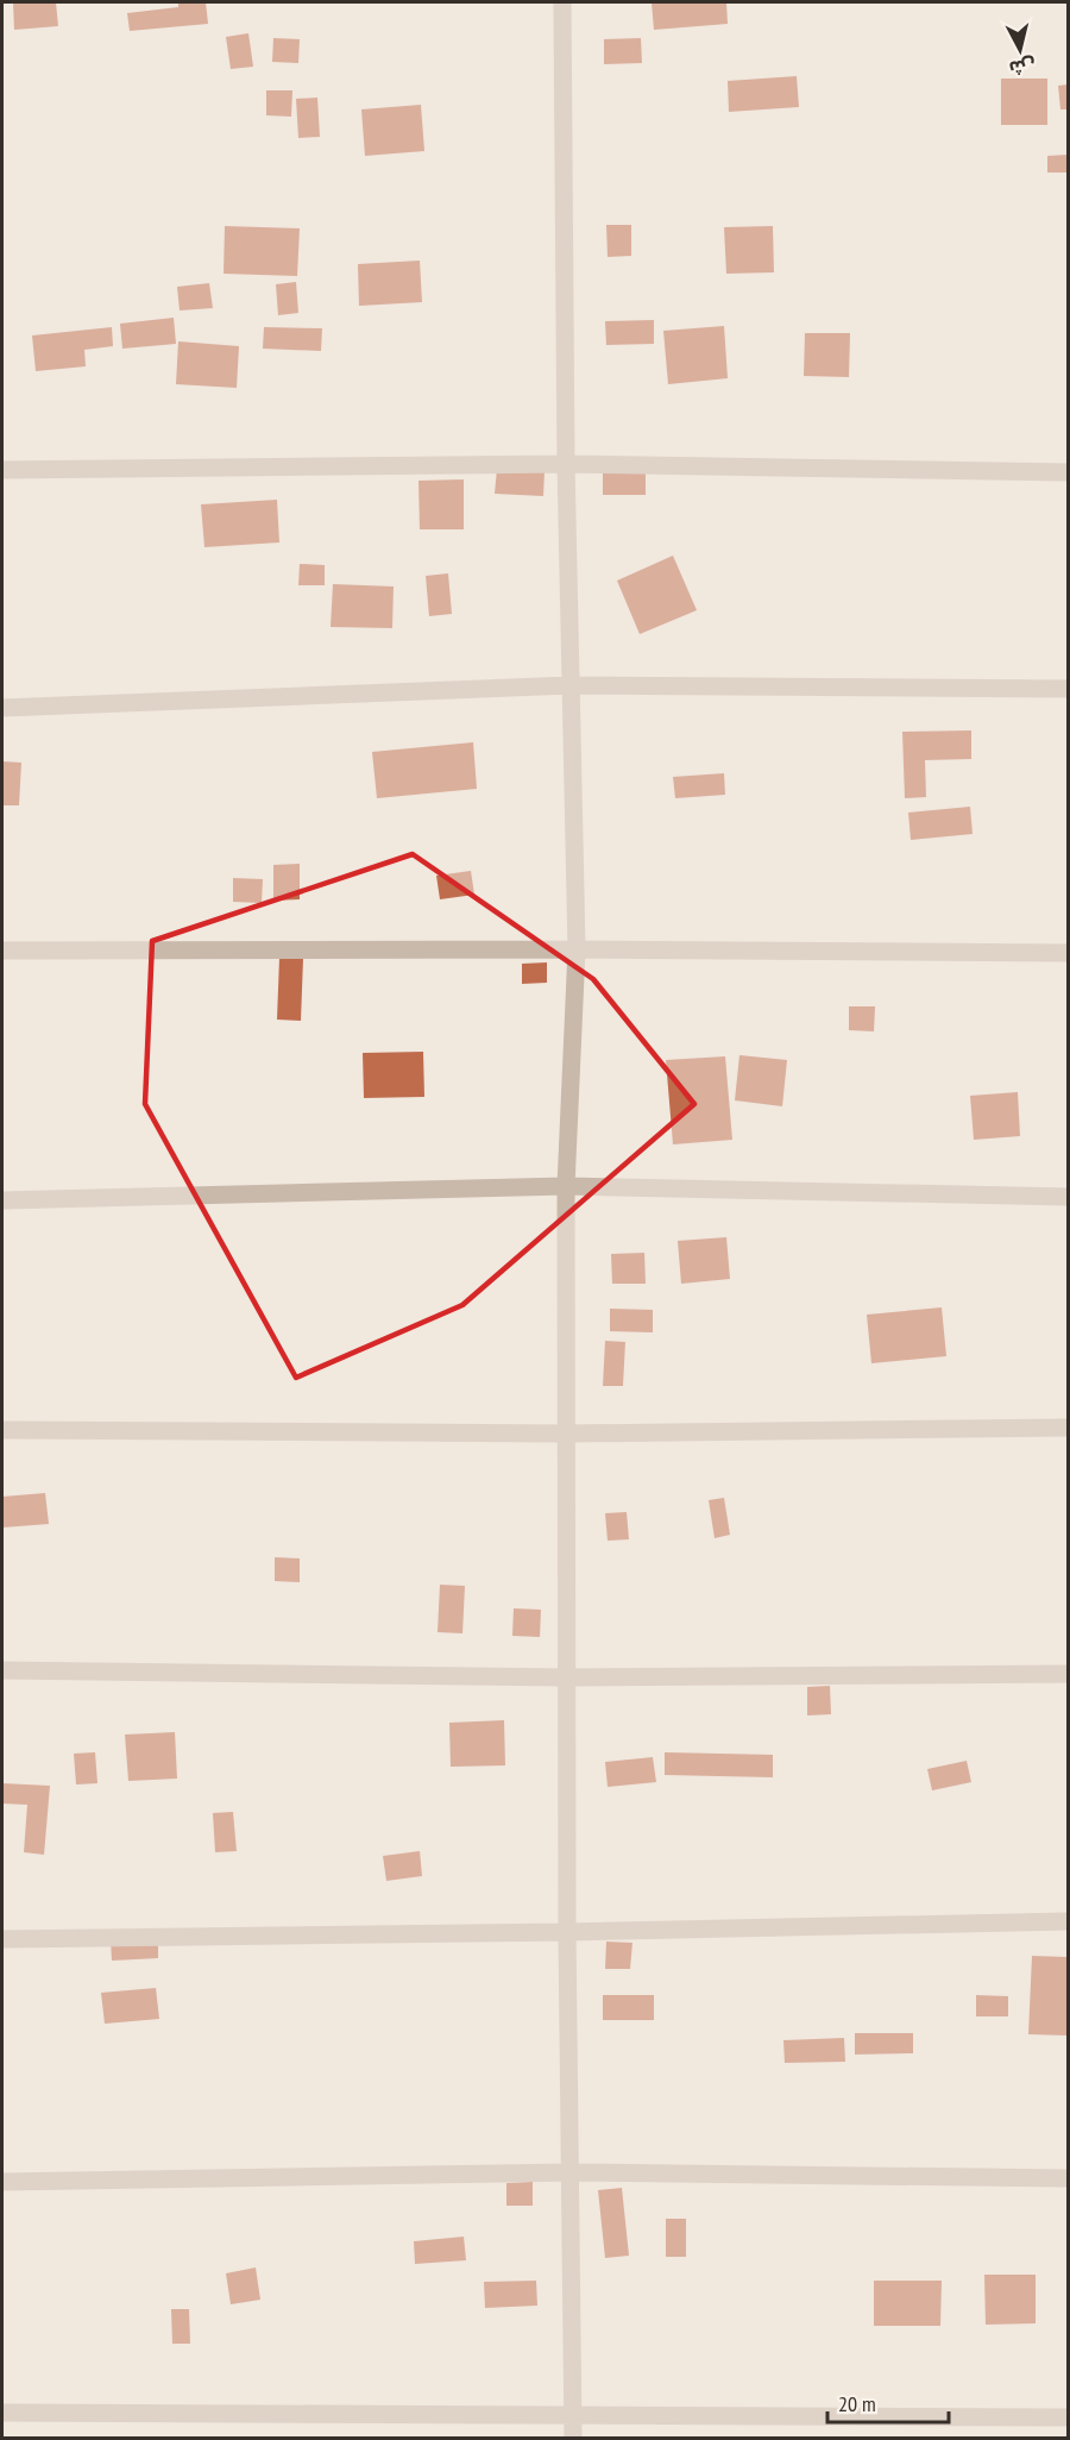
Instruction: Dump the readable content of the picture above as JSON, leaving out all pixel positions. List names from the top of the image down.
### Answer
{
  "scale_bar": "20 m",
  "north": "bottom"
}
